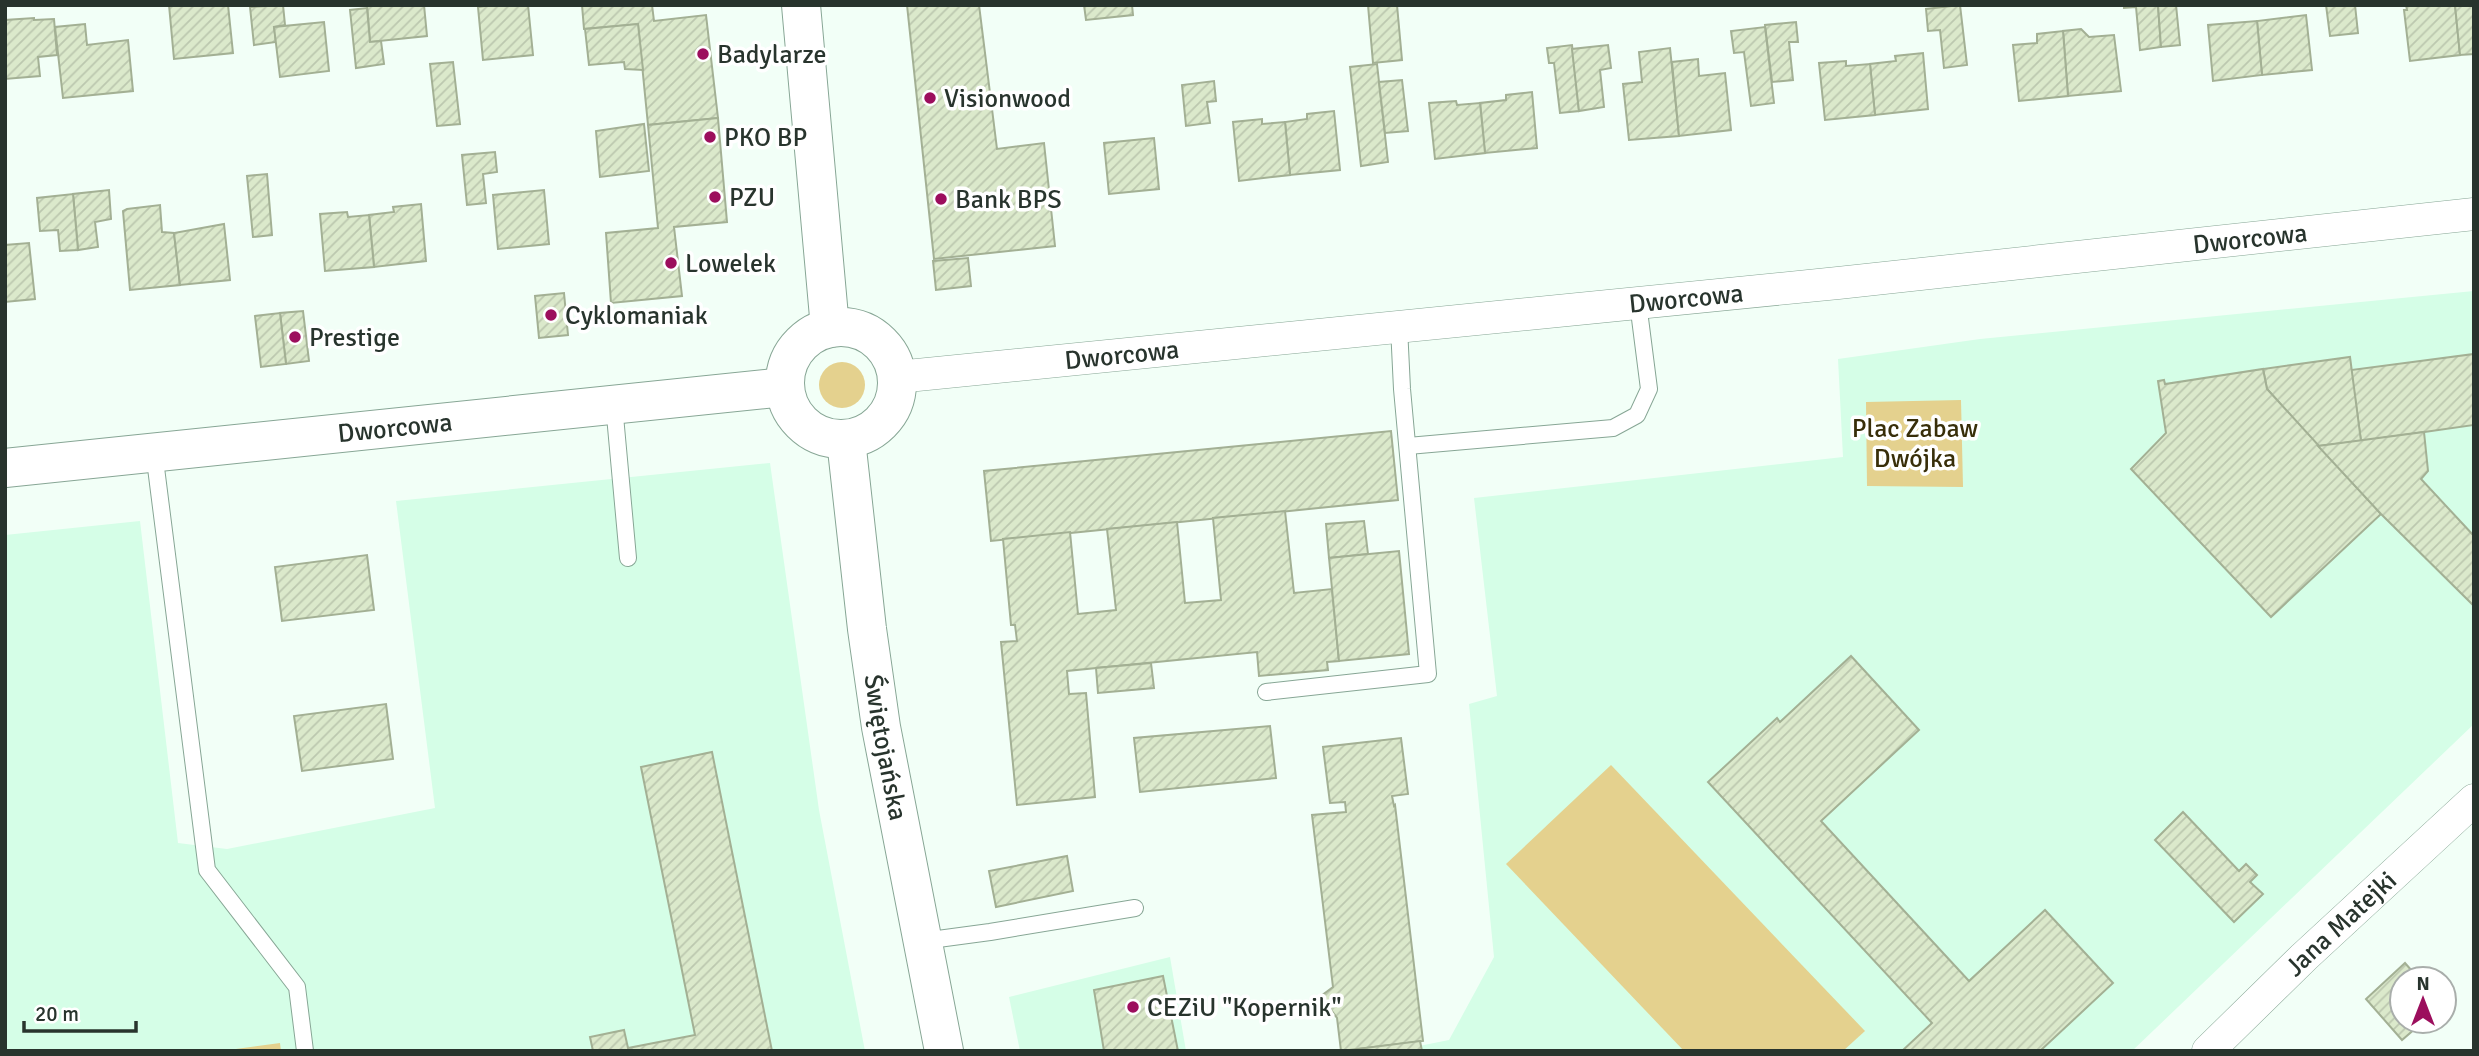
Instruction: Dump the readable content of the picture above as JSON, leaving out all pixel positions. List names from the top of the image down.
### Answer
{
  "streets": {
    "street": ["Dworcowa", "Świętojańska", "Jana Matejki"]
  },
  "crossings": [
    ["Dworcowa", "Świętojańska"]
  ],
  "parks": ["Plac Zabaw Dwójka"],
  "places": [
    "Badylarze",
    "Visionwood",
    "PKO BP",
    "PZU",
    "Bank BPS",
    "Lowelek",
    "Cyklomaniak",
    "Prestige",
    "CEZiU \"Kopernik\""
  ],
  "scale_bar": "20 m",
  "north": "top"
}
